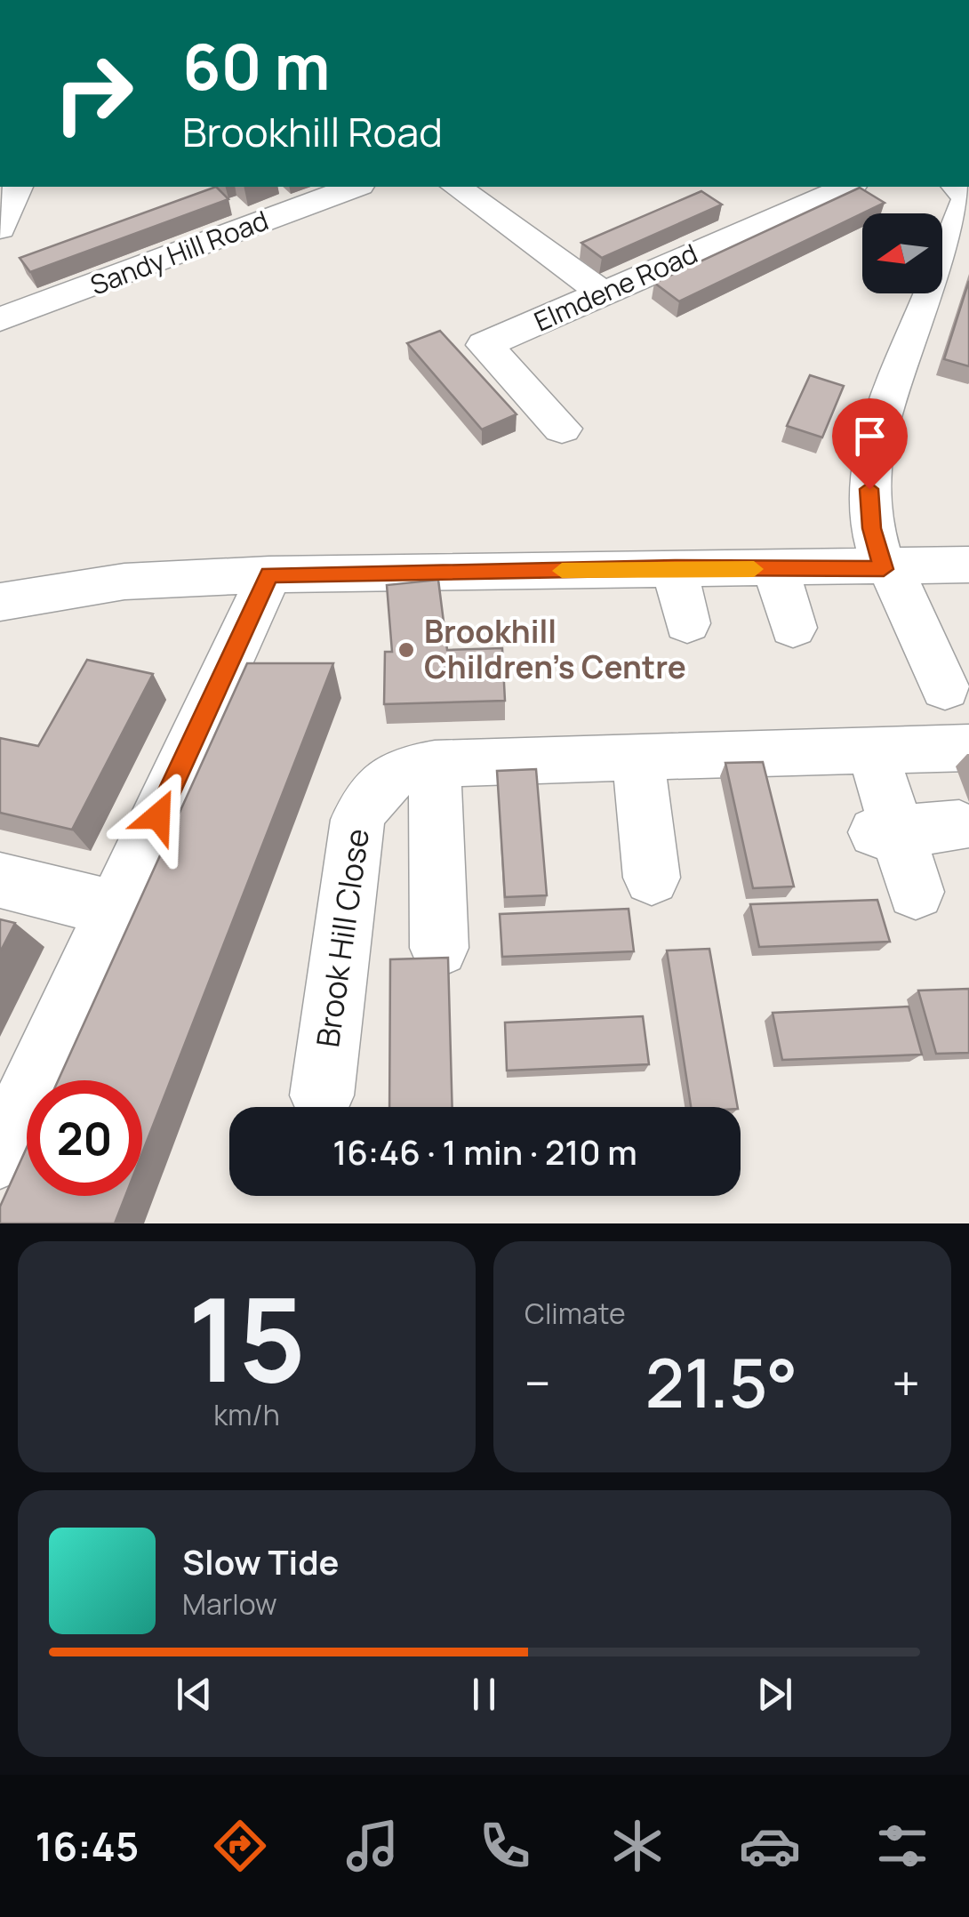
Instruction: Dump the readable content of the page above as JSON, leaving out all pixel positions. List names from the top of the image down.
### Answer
{
  "streets": {
    "street": ["Sandy Hill Road", "Elmdene Road", "Brook Hill Close"]
  },
  "places": ["Brookhill Children’s Centre"],
  "north": "left",
  "page": {
    "turn": ["60 m", "Brookhill Road"],
    "limit": "20",
    "trip": "16:46 · 1 min · 210 m",
    "tile": [
      ["15", "km/h"],
      "Climate"
    ],
    "heat": ["−", "21.5°", "+"],
    "song": ["Slow Tide", "Marlow"],
    "tabs": "16:45"
  }
}
